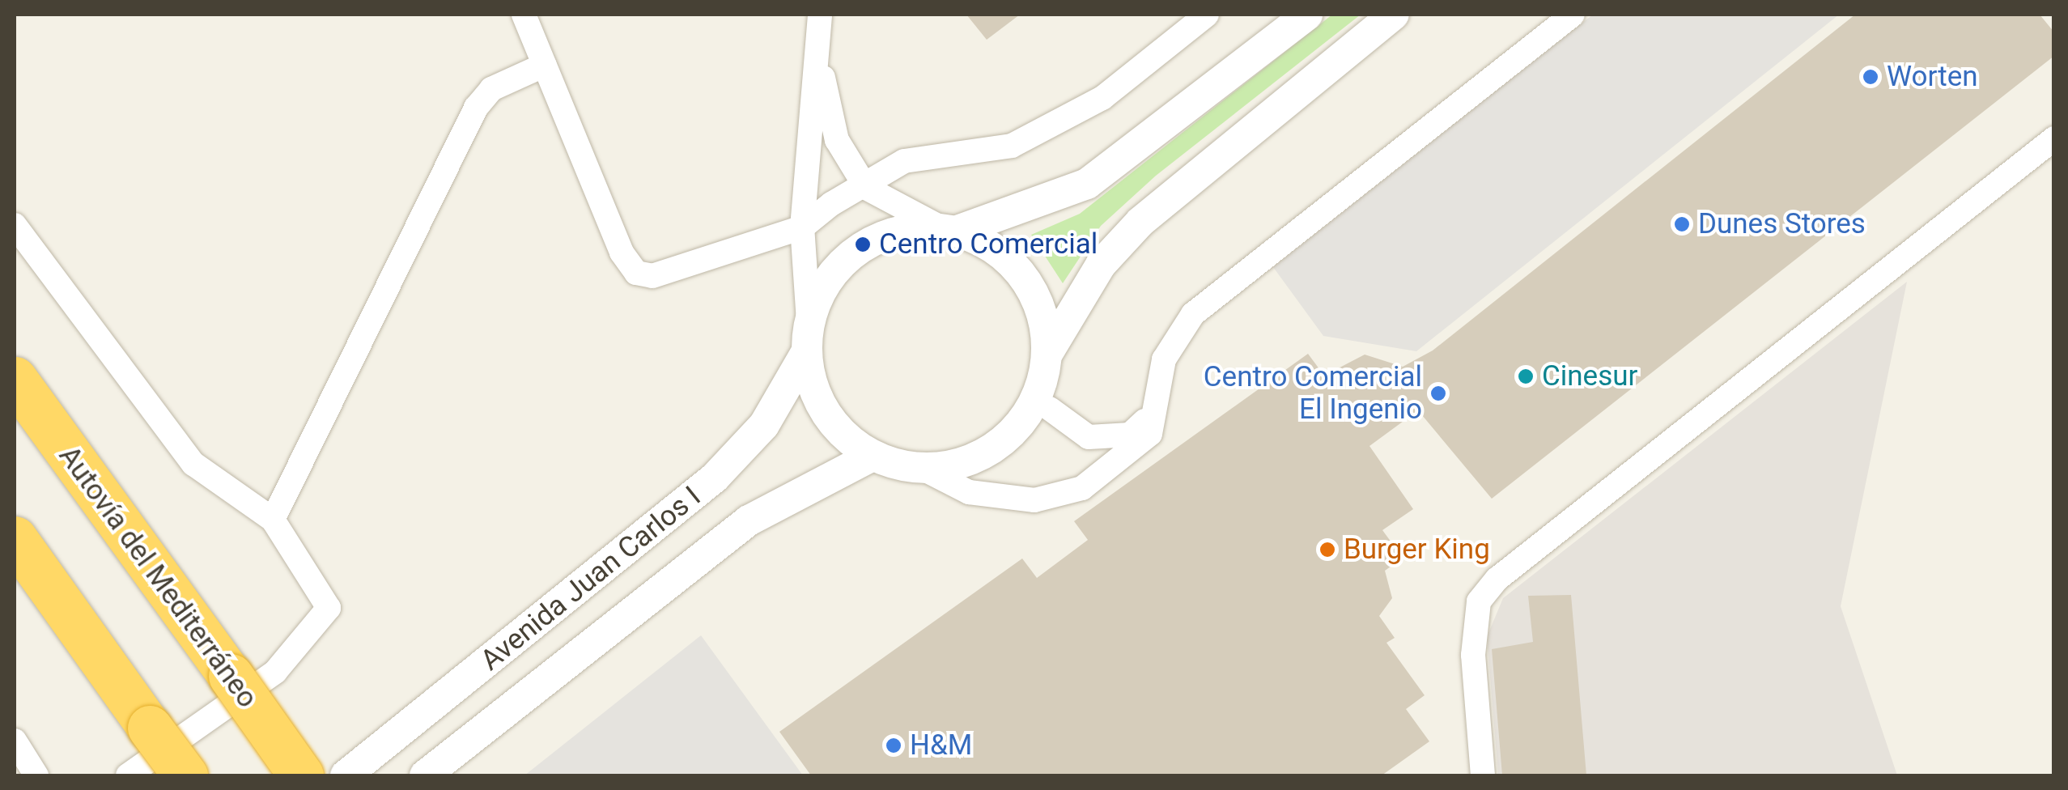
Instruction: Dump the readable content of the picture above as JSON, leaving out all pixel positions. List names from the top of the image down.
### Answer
{
  "streets": {
    "highway": ["Autovía del Mediterráneo"],
    "street": ["Avenida Juan Carlos I"]
  },
  "places": [
    "Worten",
    "Dunes Stores",
    "Centro Comercial",
    "Cinesur",
    "Centro Comercial El Ingenio",
    "Burger King",
    "H&M"
  ]
}
